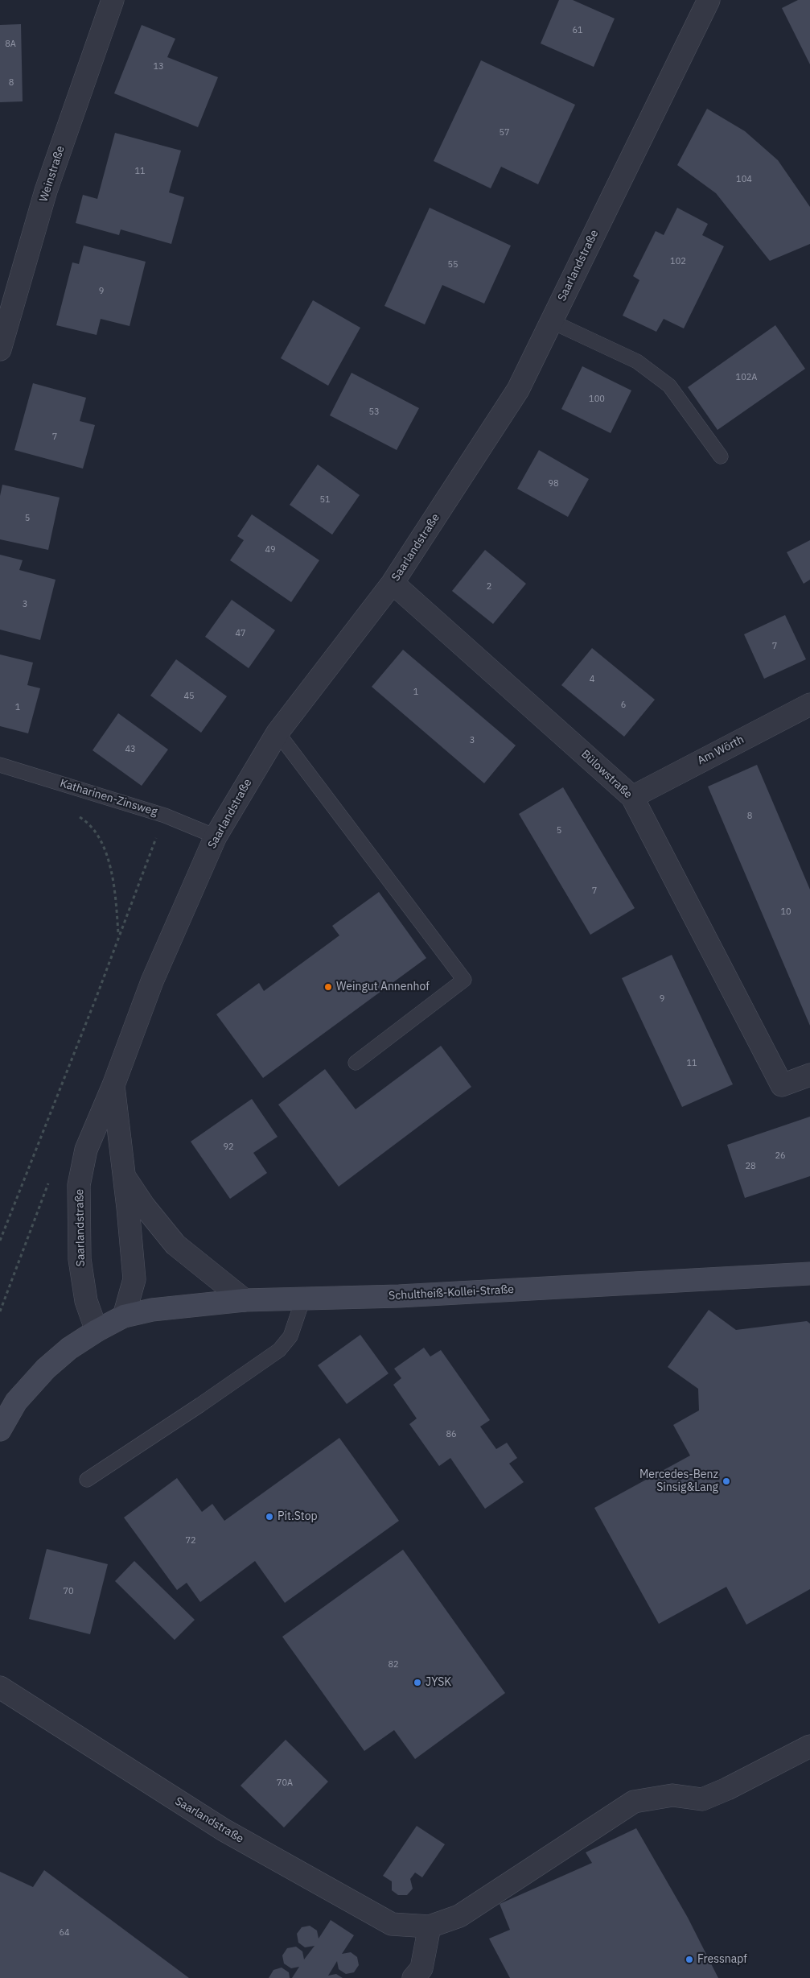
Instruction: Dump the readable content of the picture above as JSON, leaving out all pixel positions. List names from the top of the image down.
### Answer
{
  "streets": {
    "main road": ["Schultheiß-Kollei-Straße"],
    "street": [
      "Weinstraße",
      "Saarlandstraße",
      "Am Wörth",
      "Bülowstraße"
    ],
    "lane": ["Katharinen-Zinsweg"]
  },
  "crossings": [
    ["Saarlandstraße", "Bülowstraße"],
    ["Saarlandstraße", "Katharinen-Zinsweg"],
    ["Saarlandstraße", "Schultheiß-Kollei-Straße"],
    ["Am Wörth", "Bülowstraße"]
  ],
  "places": [
    "Weingut Annenhof",
    "Mercedes-Benz Sinsig&Lang",
    "Pit.Stop",
    "JYSK",
    "Fressnapf"
  ],
  "house_numbers": [
    "61",
    "8A",
    "13",
    "8",
    "57",
    "11",
    "104",
    "102",
    "55",
    "9",
    "102A",
    "100",
    "53",
    "7",
    "98",
    "51",
    "5",
    "49",
    "2",
    "3",
    "47",
    "7",
    "4",
    "1",
    "45",
    "6",
    "1",
    "3",
    "43",
    "8",
    "5",
    "7",
    "10",
    "9",
    "11",
    "92",
    "26",
    "28",
    "86",
    "72",
    "70",
    "82",
    "70A",
    "64"
  ]
}
